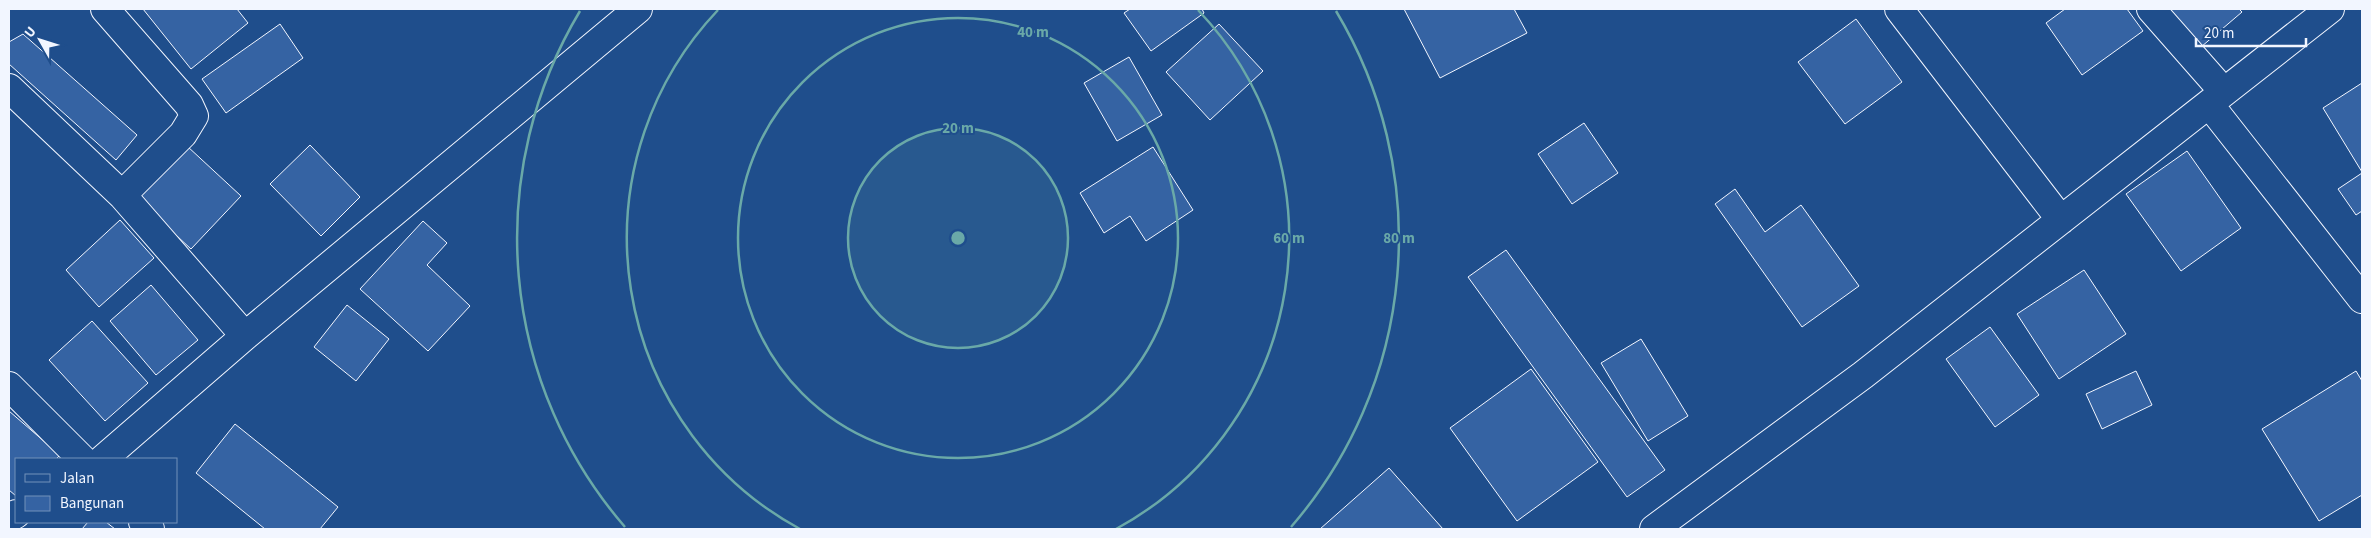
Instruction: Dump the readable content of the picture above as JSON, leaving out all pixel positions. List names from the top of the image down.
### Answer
{
  "legend": ["Jalan", "Bangunan"],
  "scale_bar": "20 m",
  "north": "top left",
  "rings": [
    "40 m",
    "20 m",
    "60 m",
    "80 m"
  ]
}
